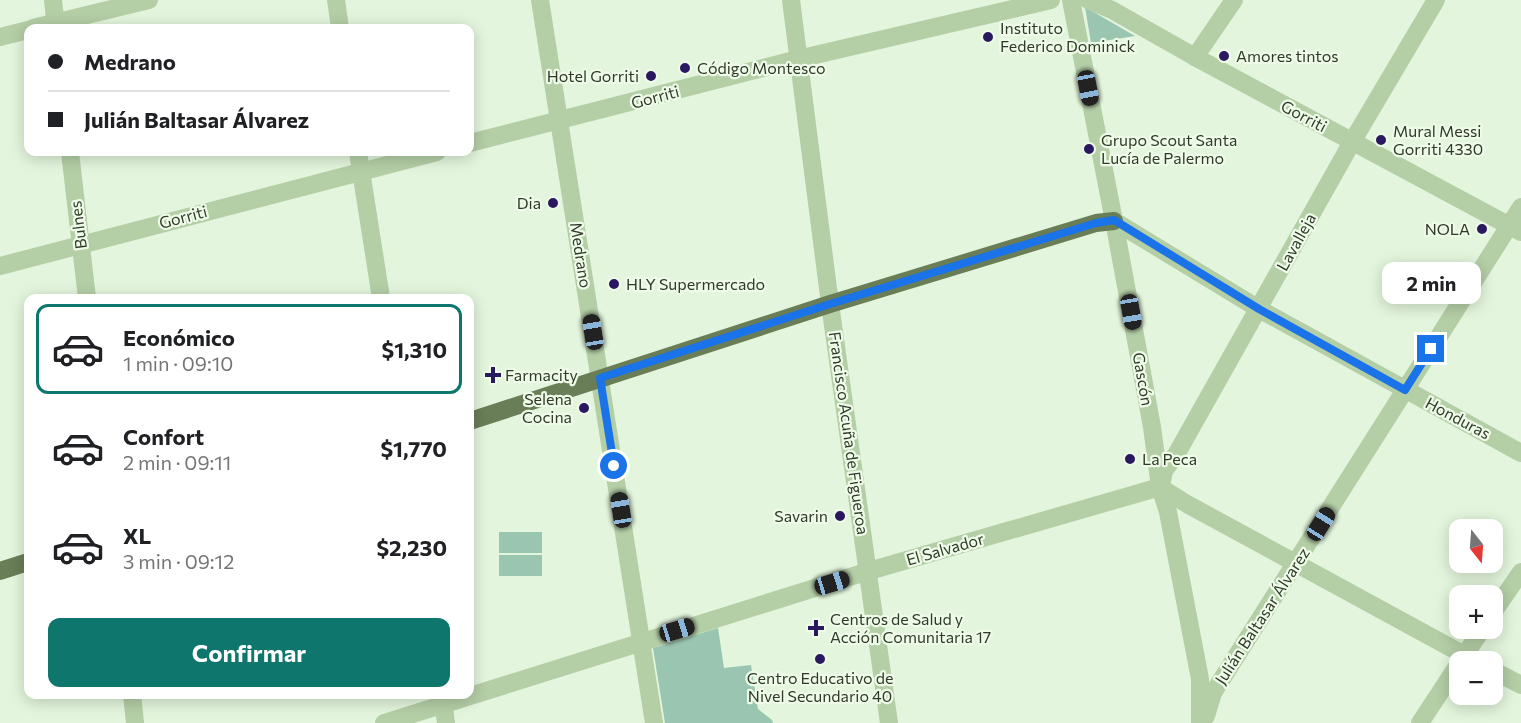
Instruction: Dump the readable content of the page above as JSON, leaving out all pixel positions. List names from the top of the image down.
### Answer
{
  "streets": {
    "street": [
      "Gorriti",
      "Bulnes",
      "Lavalleja",
      "Medrano",
      "Gascón",
      "Honduras",
      "Francisco Acuña de Figueroa",
      "El Salvador",
      "Julián Baltasar Álvarez"
    ]
  },
  "crossings": [
    ["Gorriti", "Bulnes"],
    ["Gorriti", "Lavalleja"],
    ["Gorriti", "Medrano"],
    ["Gorriti", "Francisco Acuña de Figueroa"],
    ["Gorriti", "Julián Baltasar Álvarez"],
    ["Lavalleja", "Gascón"],
    ["Lavalleja", "Honduras"],
    ["Lavalleja", "El Salvador"],
    ["Medrano", "El Salvador"],
    ["Gascón", "Honduras"],
    ["Gascón", "El Salvador"],
    ["Gascón", "Julián Baltasar Álvarez"],
    ["Honduras", "Julián Baltasar Álvarez"],
    ["Francisco Acuña de Figueroa", "El Salvador"]
  ],
  "places": {
    "other": [
      "Instituto Federico Dominick",
      "Amores tintos",
      "Código Montesco",
      "Hotel Gorriti",
      "Mural Messi Gorriti 4330",
      "Grupo Scout Santa Lucía de Palermo",
      "Dia",
      "NOLA",
      "HLY Supermercado",
      "Selena Cocina",
      "La Peca",
      "Savarin",
      "Centro Educativo de Nivel Secundario 40"
    ],
    "health": ["Farmacity", "Centros de Salud y Acción Comunitaria 17"]
  },
  "north": "bottom",
  "page": {
    "banner": ["Medrano", "Julián Baltasar Álvarez"],
    "bubble": "2 min",
    "list": [
      {
        "name": "Económico",
        "note": "1 min · 09:10",
        "value": "$1,310"
      },
      {
        "name": "Confort",
        "note": "2 min · 09:11",
        "value": "$1,770"
      },
      {
        "name": "XL",
        "note": "3 min · 09:12",
        "value": "$2,230"
      }
    ],
    "map_buttons": ["+", "−"],
    "buttons": "Confirmar"
  }
}
